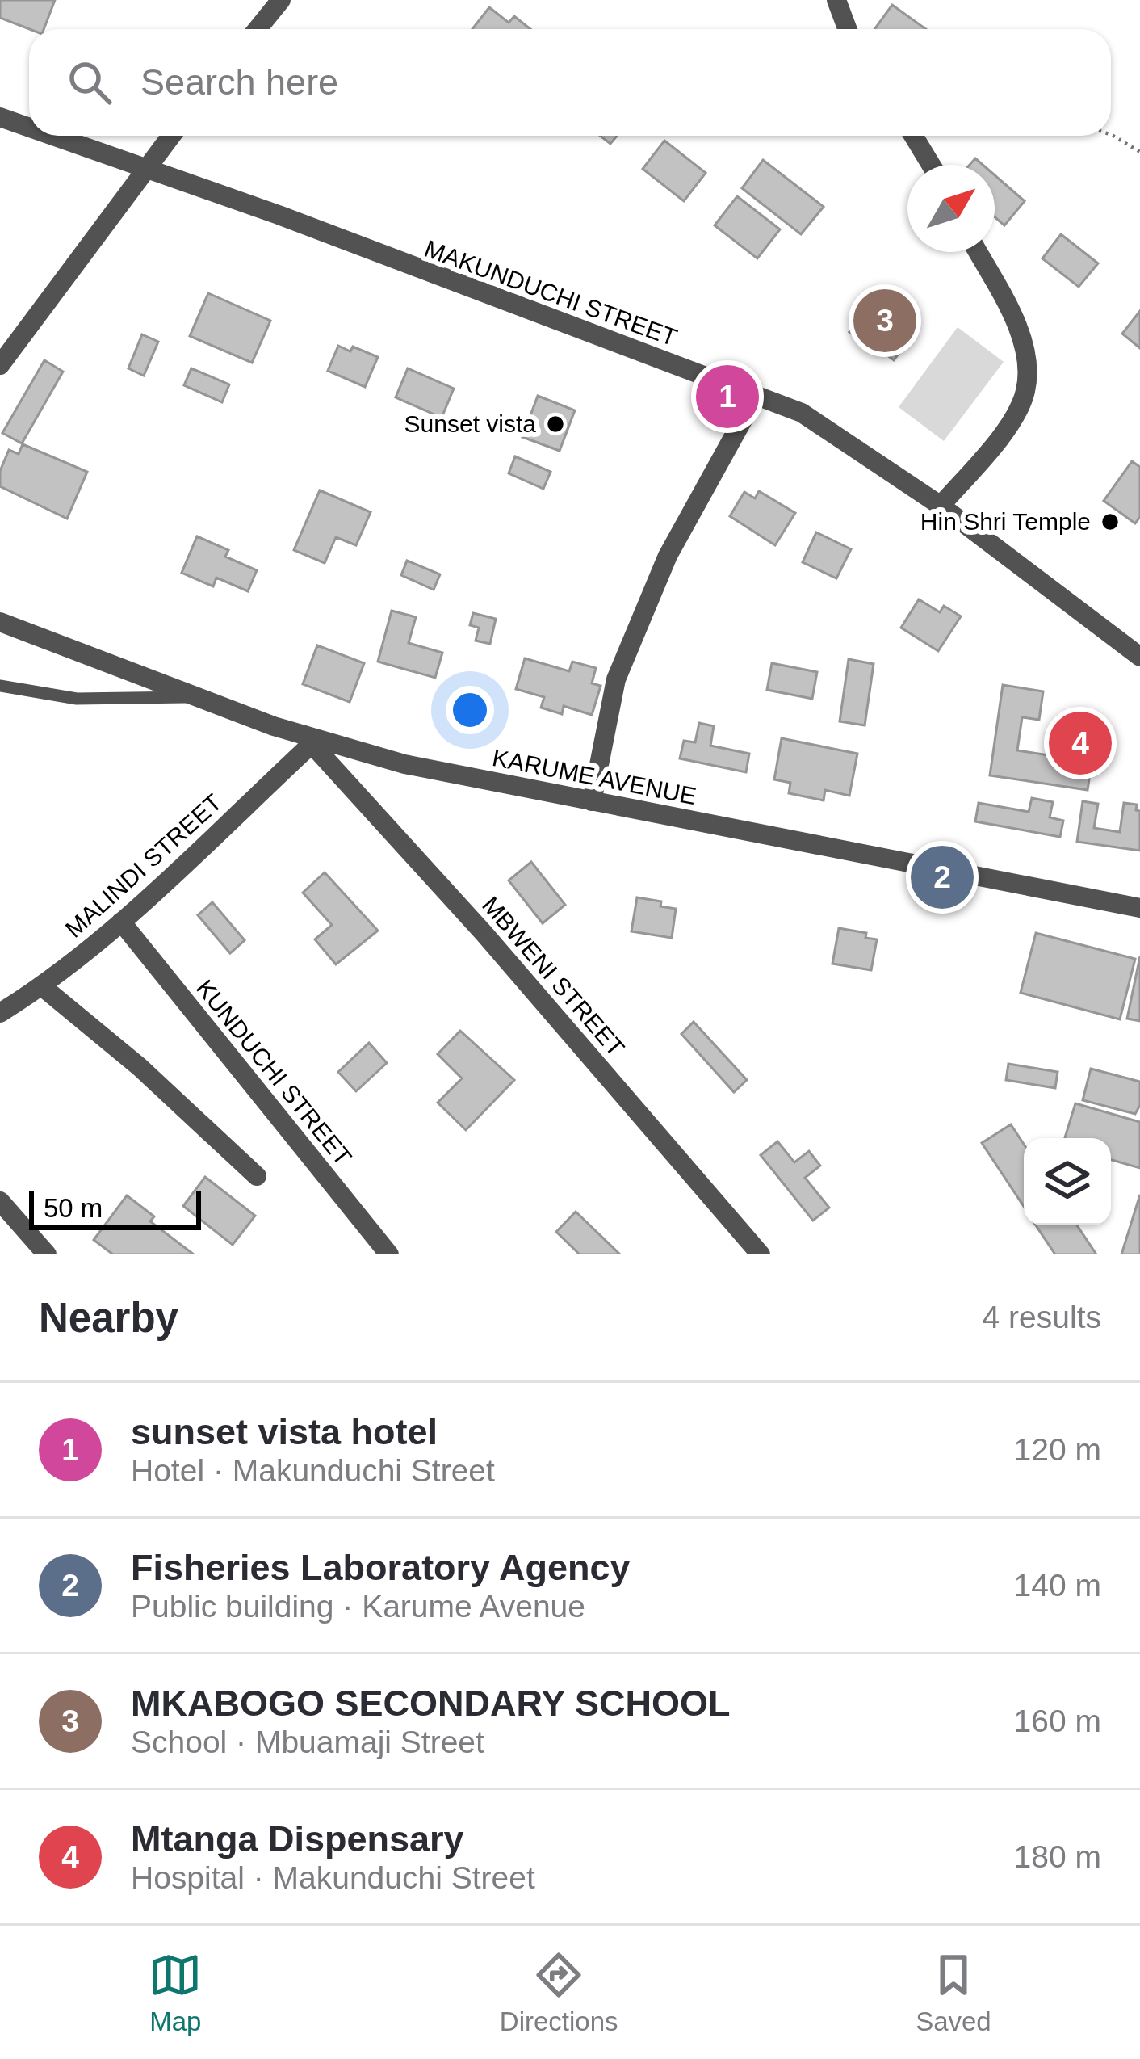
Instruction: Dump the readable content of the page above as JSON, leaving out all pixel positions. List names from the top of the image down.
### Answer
{
  "streets": {
    "street": [
      "MAKUNDUCHI STREET",
      "KARUME AVENUE",
      "MALINDI STREET",
      "MBWENI STREET",
      "KUNDUCHI STREET"
    ]
  },
  "crossings": [
    ["KARUME AVENUE", "MALINDI STREET"],
    ["KARUME AVENUE", "MBWENI STREET"],
    ["MALINDI STREET", "MBWENI STREET"],
    ["MALINDI STREET", "KUNDUCHI STREET"]
  ],
  "places": ["Sunset vista", "Hin Shri Temple"],
  "scale_bar": "50 m",
  "north": "top right",
  "page": {
    "search": "Search here",
    "pins": [
      "3",
      "1",
      "4",
      "2"
    ],
    "scale": "50 m",
    "heading": ["Nearby", "4 results"],
    "list": [
      {
        "mark": "1",
        "name": "sunset vista hotel",
        "note": "Hotel · Makunduchi Street",
        "value": "120 m"
      },
      {
        "mark": "2",
        "name": "Fisheries Laboratory Agency",
        "note": "Public building · Karume Avenue",
        "value": "140 m"
      },
      {
        "mark": "3",
        "name": "MKABOGO SECONDARY SCHOOL",
        "note": "School · Mbuamaji Street",
        "value": "160 m"
      },
      {
        "mark": "4",
        "name": "Mtanga Dispensary",
        "note": "Hospital · Makunduchi Street",
        "value": "180 m"
      }
    ],
    "nav": ["Map", "Directions", "Saved"]
  }
}
